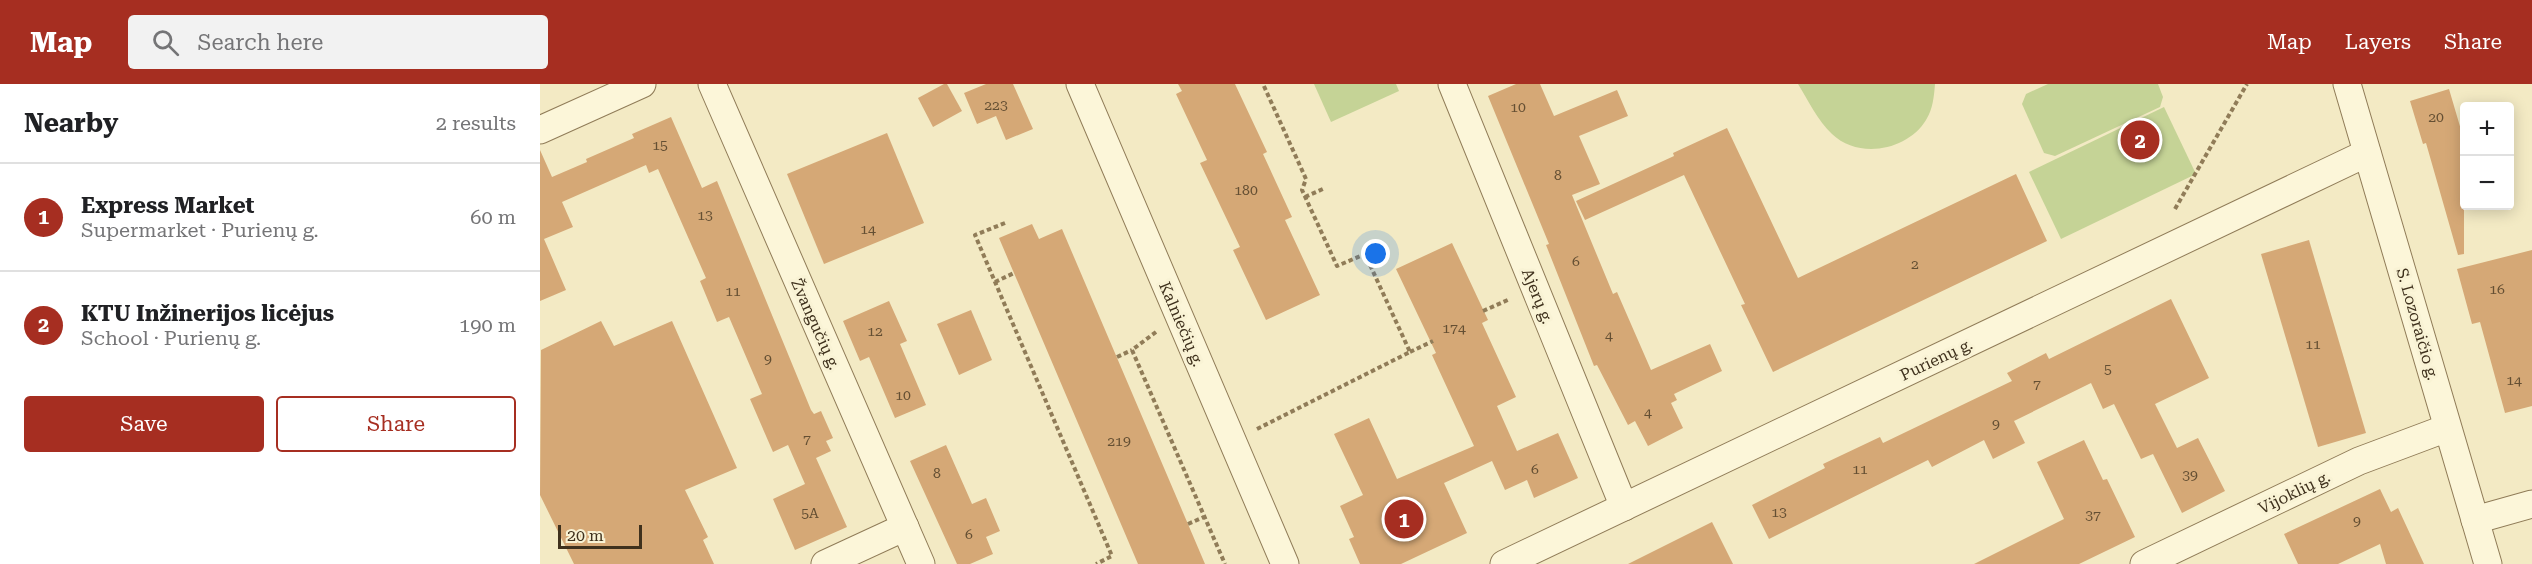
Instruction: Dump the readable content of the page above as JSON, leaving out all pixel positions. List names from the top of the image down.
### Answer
{
  "streets": {
    "street": [
      "Ajerų g.",
      "Žvangučių g.",
      "Kalniečių g.",
      "S. Lozoraičio g.",
      "Purienų g.",
      "Vijoklių g."
    ]
  },
  "crossings": [
    ["Ajerų g.", "Purienų g."],
    ["S. Lozoraičio g.", "Purienų g."],
    ["S. Lozoraičio g.", "Vijoklių g."]
  ],
  "house_numbers": [
    "223",
    "10",
    "20",
    "15",
    "8",
    "180",
    "13",
    "14",
    "6",
    "2",
    "16",
    "11",
    "174",
    "12",
    "4",
    "11",
    "9",
    "5",
    "14",
    "7",
    "10",
    "4",
    "9",
    "7",
    "219",
    "6",
    "11",
    "8",
    "39",
    "13",
    "5A",
    "37",
    "9",
    "6"
  ],
  "scale_bar": "20 m",
  "page": {
    "header": "Map",
    "search": "Search here",
    "nav": ["Map", "Layers", "Share"],
    "heading": ["Nearby", "2 results"],
    "map_buttons": ["+", "−"],
    "pins": ["2", "1"],
    "list": [
      {
        "mark": "1",
        "name": "Express Market",
        "note": "Supermarket · Purienų g.",
        "value": "60 m"
      },
      {
        "mark": "2",
        "name": "KTU Inžinerijos licėjus",
        "note": "School · Purienų g.",
        "value": "190 m"
      }
    ],
    "buttons": ["Save", "Share"],
    "scale": "20 m"
  }
}
